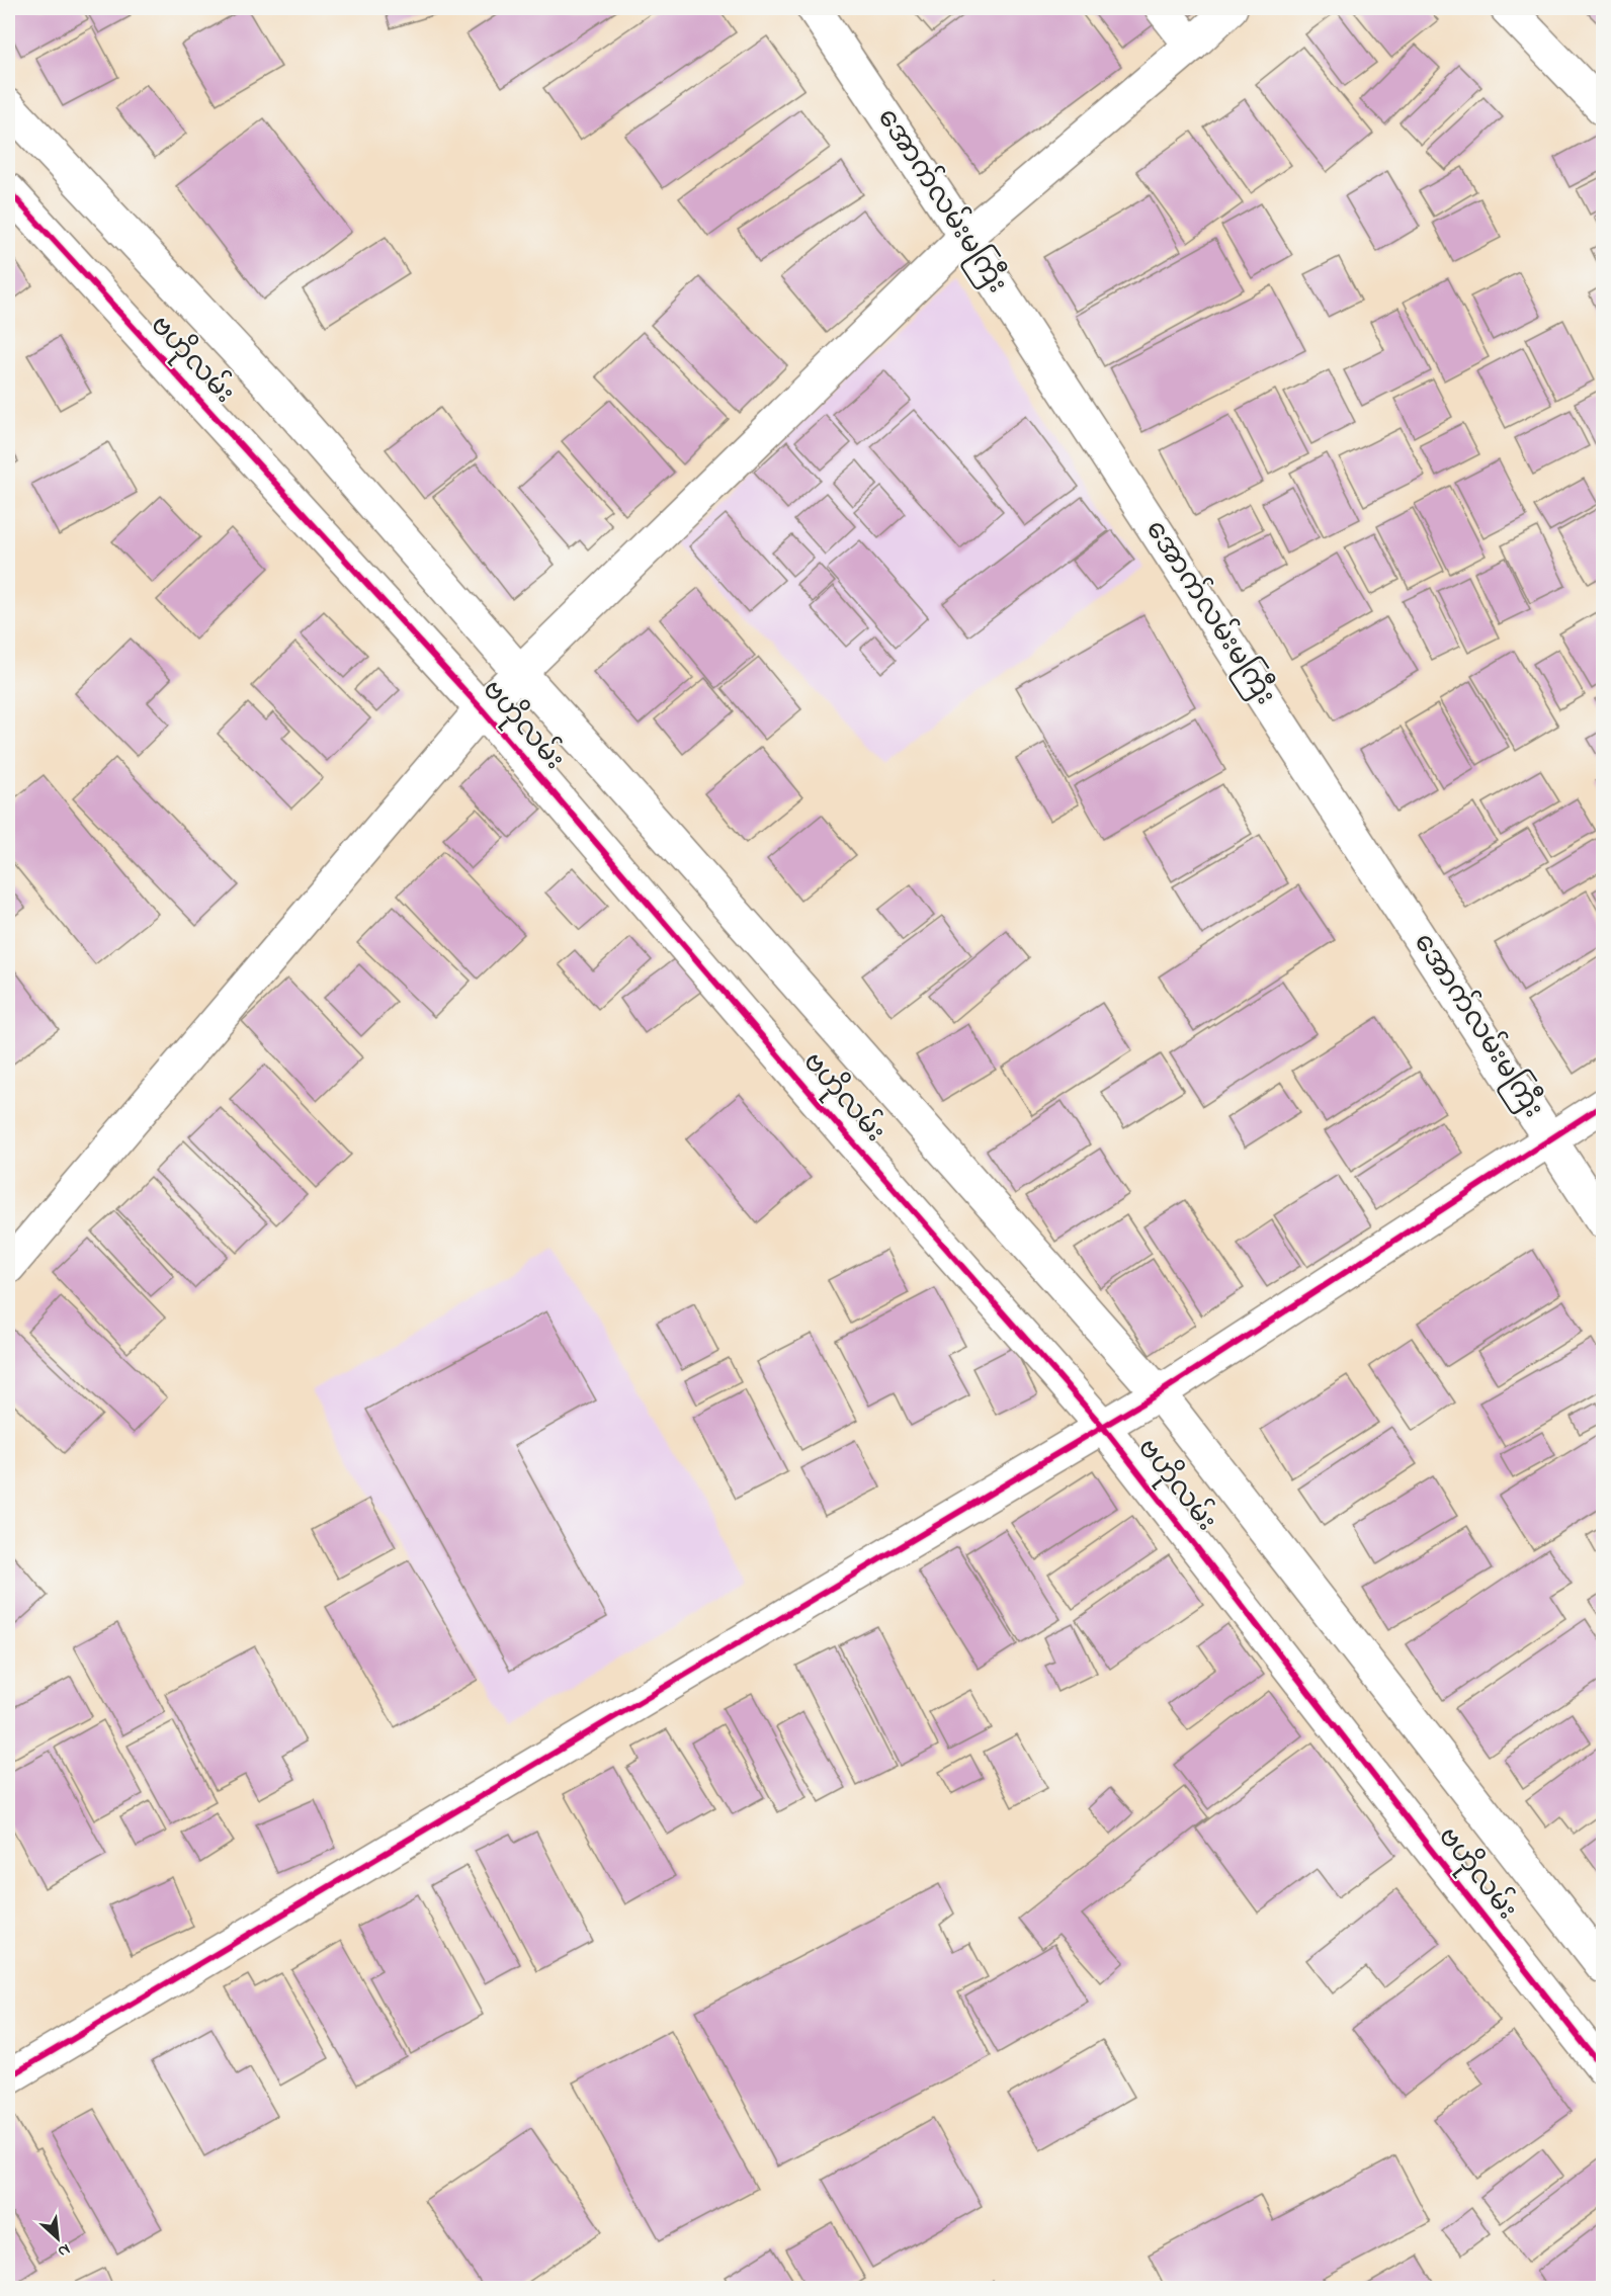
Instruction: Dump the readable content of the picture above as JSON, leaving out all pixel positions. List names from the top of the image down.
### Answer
{
  "streets": {
    "street": ["အောက်လမ်းမကြီး", "ဗဟိုလမ်း"]
  },
  "north": "bottom right"
}
